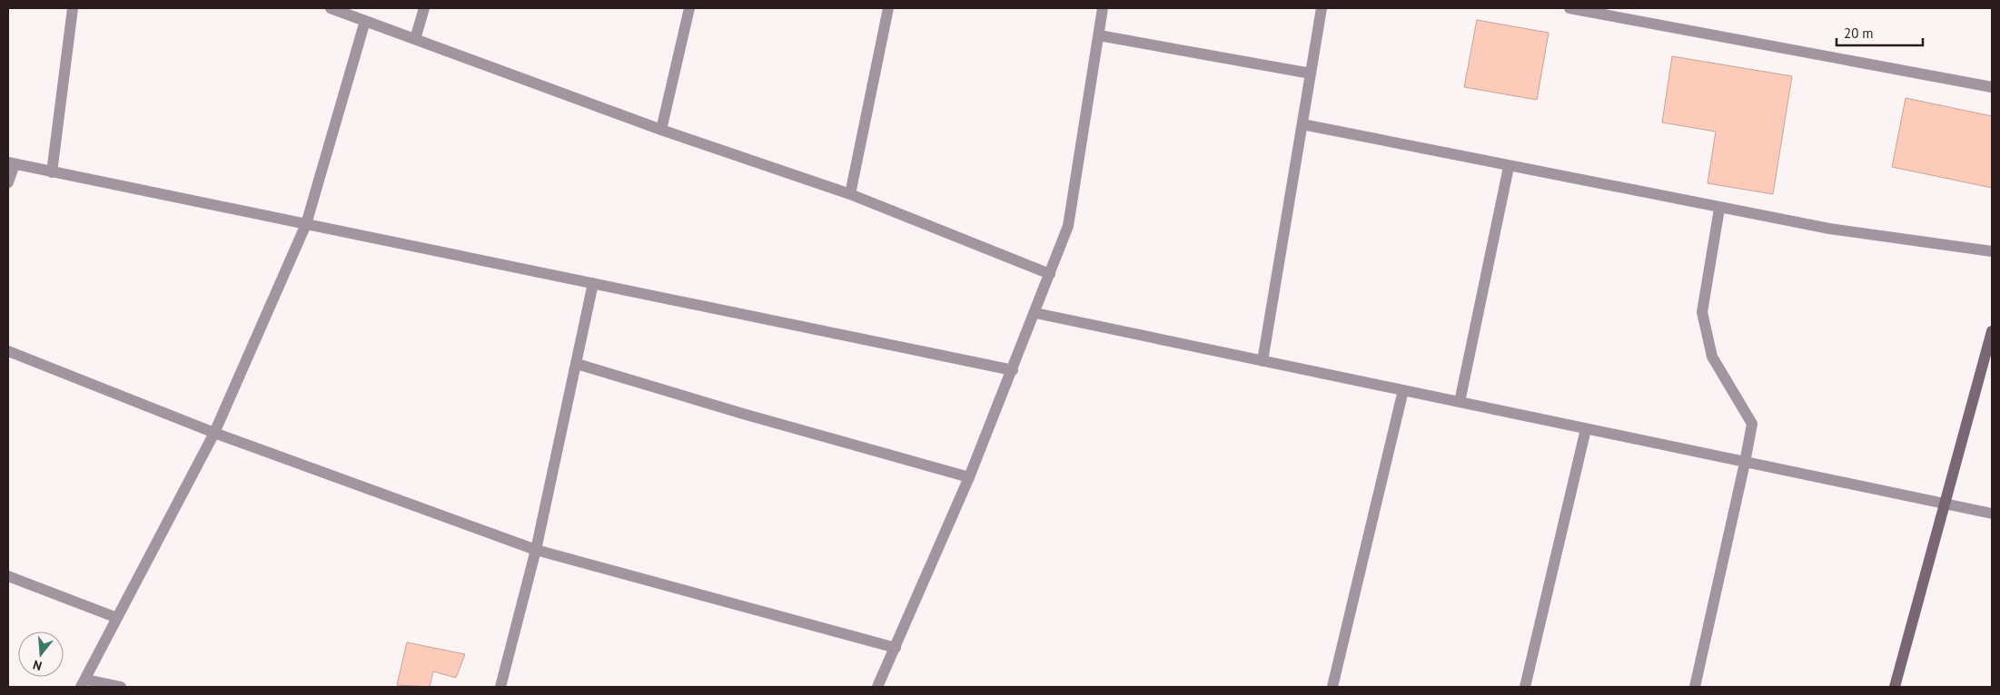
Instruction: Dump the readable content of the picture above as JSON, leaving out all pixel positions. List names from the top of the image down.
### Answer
{
  "scale_bar": "20 m",
  "north": "bottom"
}
